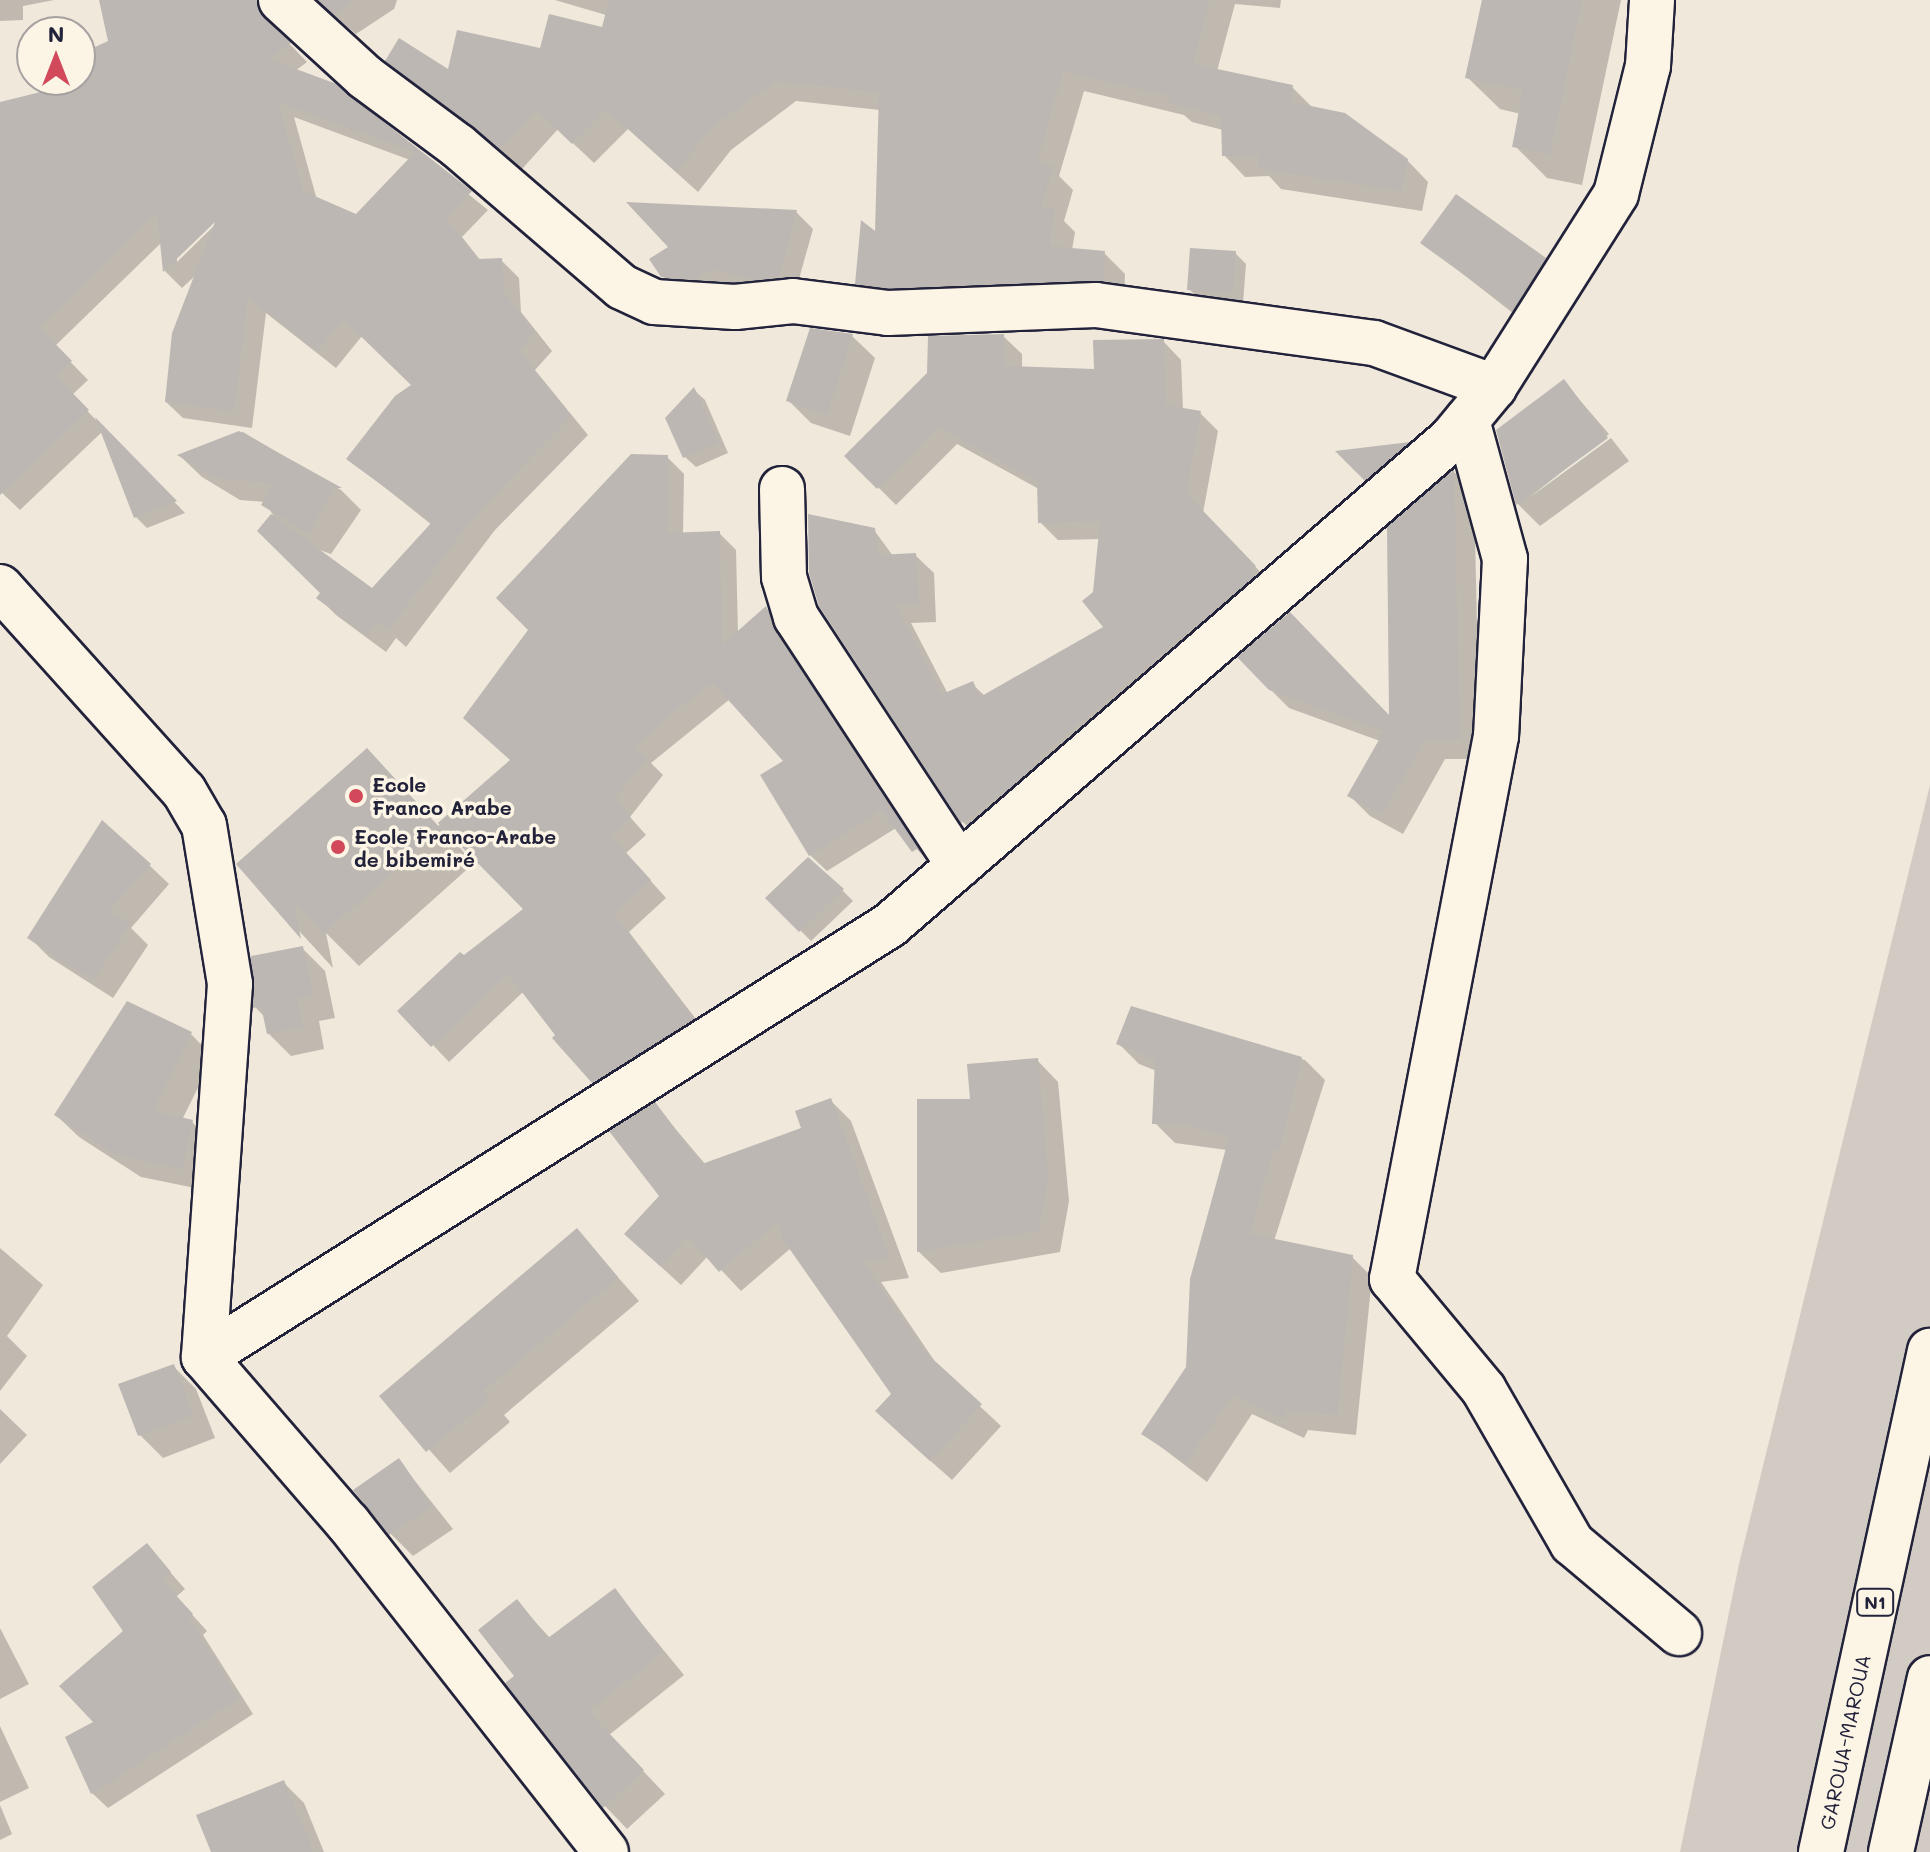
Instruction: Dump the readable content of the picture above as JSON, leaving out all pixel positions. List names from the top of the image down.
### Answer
{
  "streets": {
    "main road": ["N1", "GAROUA-MAROUA"]
  },
  "places": ["Ecole Franco Arabe", "Ecole Franco-Arabe de bibemiré"],
  "north": "top"
}
